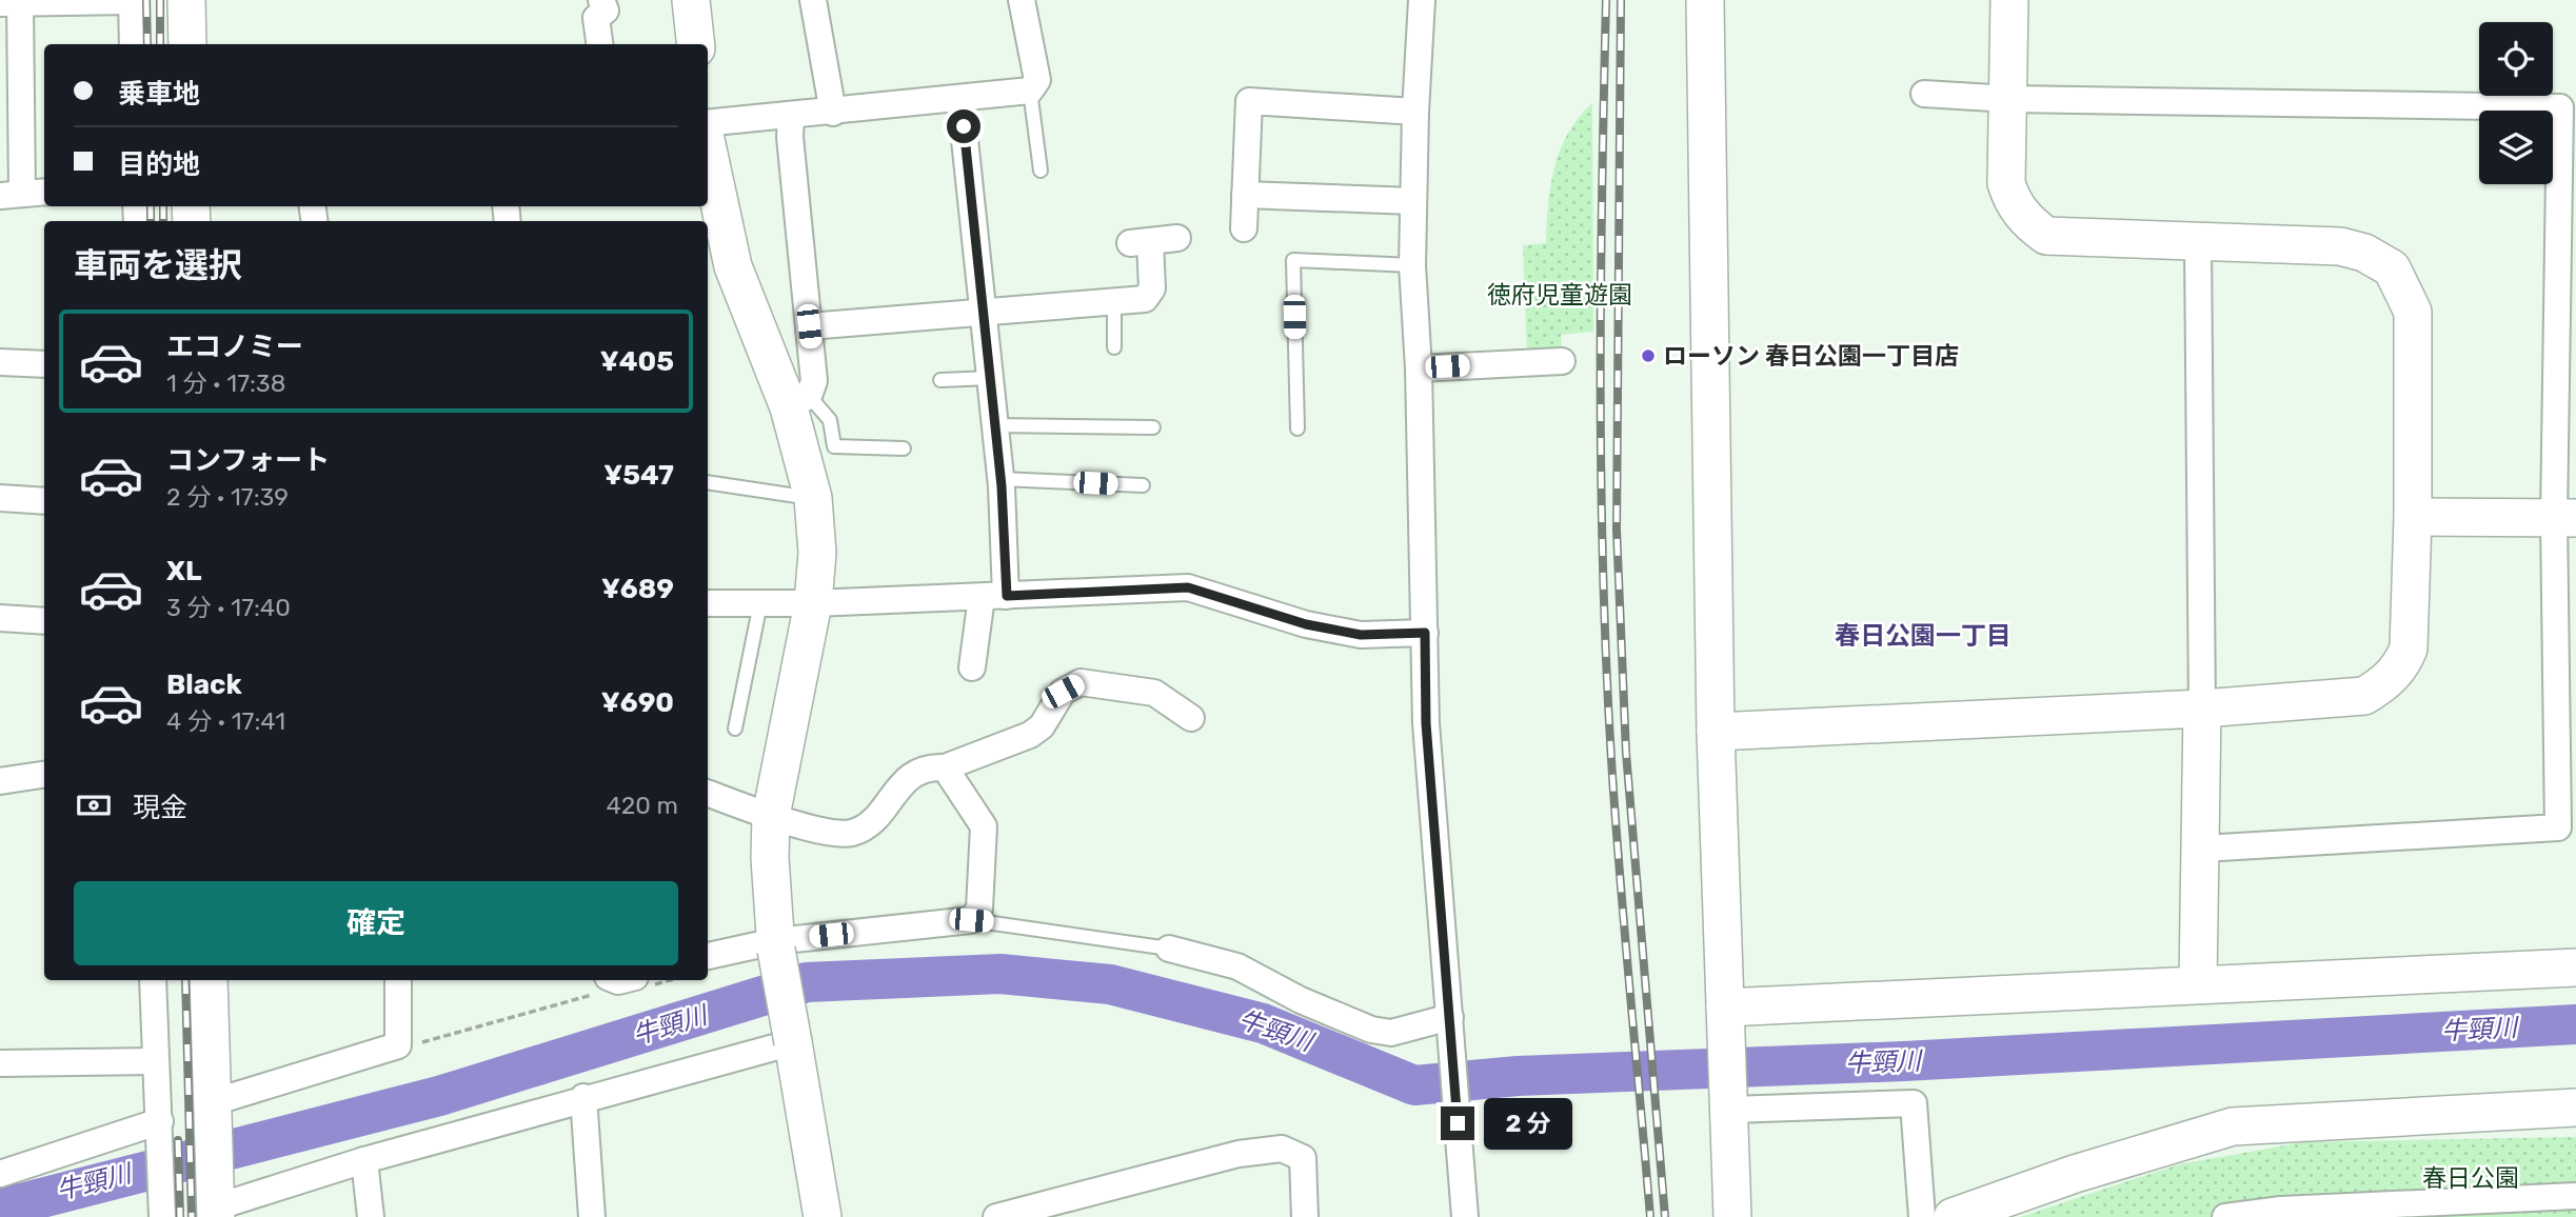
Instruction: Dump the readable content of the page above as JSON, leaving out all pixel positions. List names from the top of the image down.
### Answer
{
  "districts": ["春日公園一丁目"],
  "water": ["牛頸川"],
  "parks": ["徳府児童遊園", "春日公園"],
  "places": ["ローソン 春日公園一丁目店"],
  "page": {
    "banner": ["乗車地", "目的地"],
    "heading": "車両を選択",
    "list": [
      {
        "name": "エコノミー",
        "note": "1 分 · 17:38",
        "value": "¥405"
      },
      {
        "name": "コンフォート",
        "note": "2 分 · 17:39",
        "value": "¥547"
      },
      {
        "name": "XL",
        "note": "3 分 · 17:40",
        "value": "¥689"
      },
      {
        "name": "Black",
        "note": "4 分 · 17:41",
        "value": "¥690"
      }
    ],
    "pay": ["現金", "420 m"],
    "buttons": "確定",
    "bubble": "2 分"
  }
}
